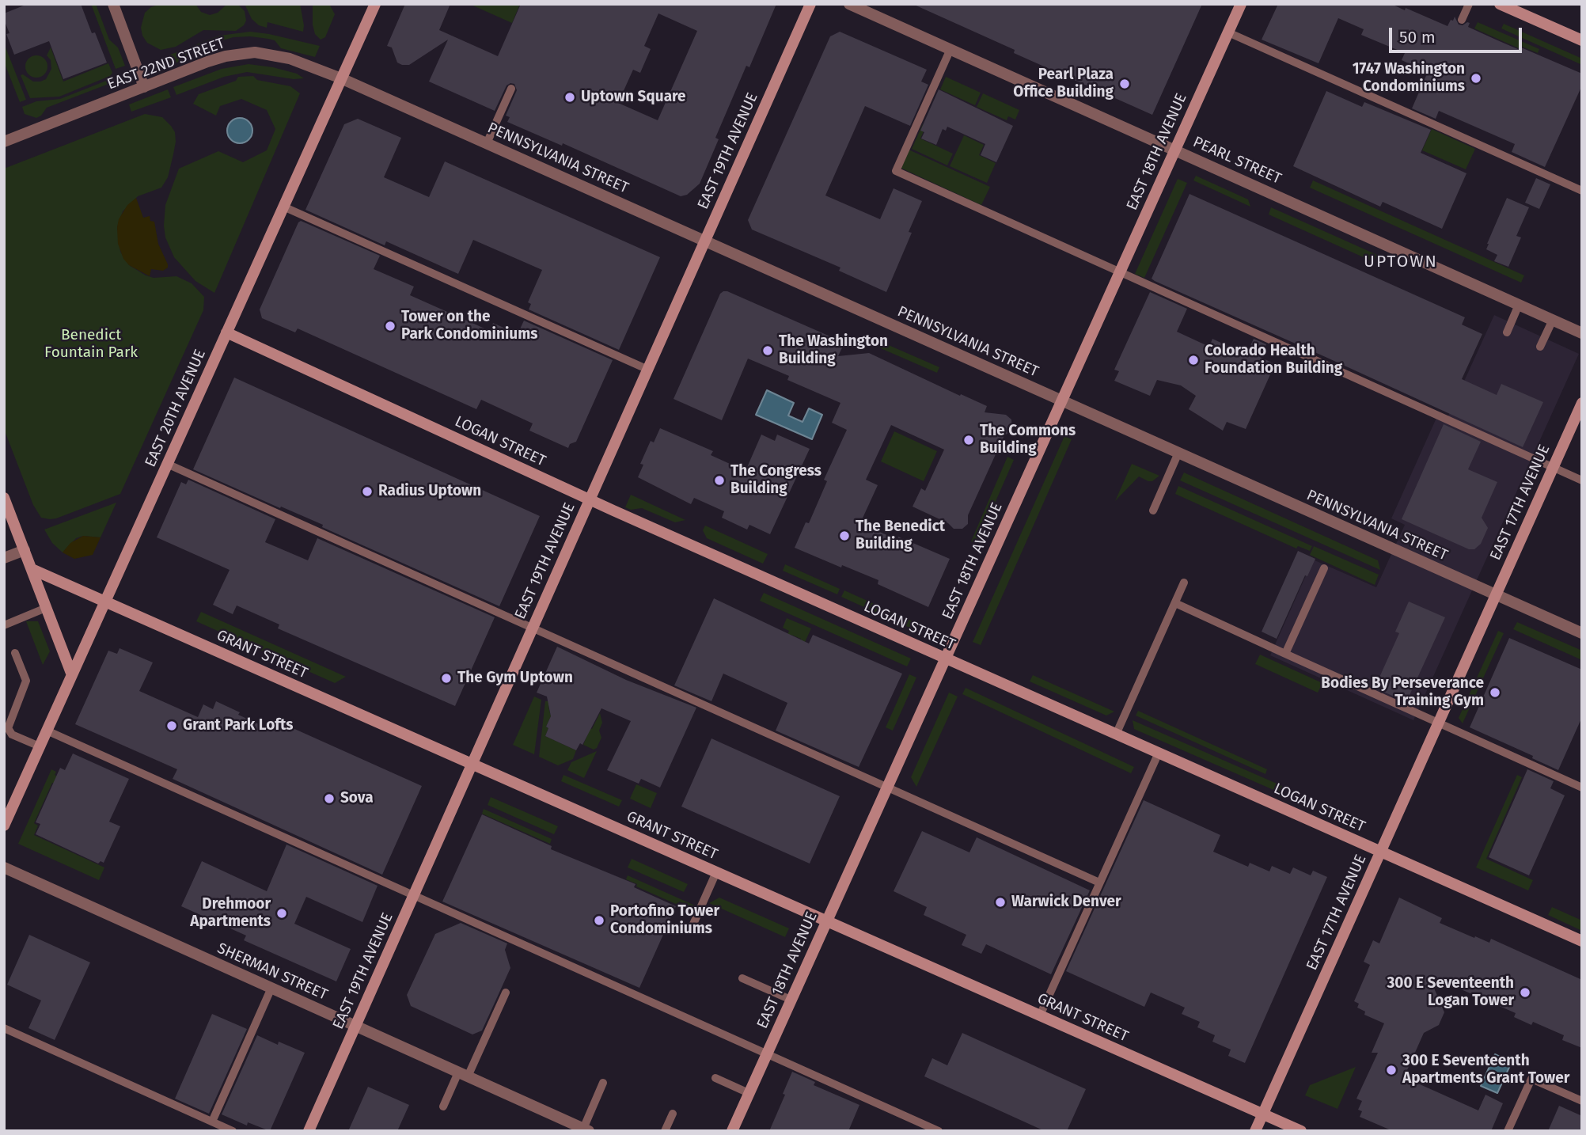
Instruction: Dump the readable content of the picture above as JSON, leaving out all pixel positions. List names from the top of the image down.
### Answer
{
  "streets": {
    "street": [
      "EAST 22ND STREET",
      "EAST 19TH AVENUE",
      "EAST 18TH AVENUE",
      "PENNSYLVANIA STREET",
      "PEARL STREET",
      "EAST 20TH AVENUE",
      "LOGAN STREET",
      "EAST 17TH AVENUE",
      "GRANT STREET",
      "SHERMAN STREET"
    ]
  },
  "crossings": [
    ["EAST 22ND STREET", "PENNSYLVANIA STREET"],
    ["EAST 22ND STREET", "EAST 20TH AVENUE"],
    ["EAST 19TH AVENUE", "PENNSYLVANIA STREET"],
    ["EAST 19TH AVENUE", "LOGAN STREET"],
    ["EAST 19TH AVENUE", "GRANT STREET"],
    ["EAST 19TH AVENUE", "SHERMAN STREET"],
    ["EAST 18TH AVENUE", "PENNSYLVANIA STREET"],
    ["EAST 18TH AVENUE", "PEARL STREET"],
    ["EAST 18TH AVENUE", "LOGAN STREET"],
    ["EAST 18TH AVENUE", "GRANT STREET"],
    ["PENNSYLVANIA STREET", "EAST 20TH AVENUE"],
    ["PENNSYLVANIA STREET", "EAST 17TH AVENUE"],
    ["EAST 20TH AVENUE", "LOGAN STREET"],
    ["EAST 20TH AVENUE", "GRANT STREET"],
    ["LOGAN STREET", "EAST 17TH AVENUE"],
    ["EAST 17TH AVENUE", "GRANT STREET"]
  ],
  "districts": ["UPTOWN"],
  "parks": ["Benedict Fountain Park"],
  "places": [
    "1747 Washington Condominiums",
    "Pearl Plaza Office Building",
    "Uptown Square",
    "Tower on the Park Condominiums",
    "The Washington Building",
    "Colorado Health Foundation Building",
    "The Commons Building",
    "The Congress Building",
    "Radius Uptown",
    "The Benedict Building",
    "The Gym Uptown",
    "Bodies By Perseverance Training Gym",
    "Grant Park Lofts",
    "Sova",
    "Warwick Denver",
    "Drehmoor Apartments",
    "Portofino Tower Condominiums",
    "300 E Seventeenth Logan Tower",
    "300 E Seventeenth Apartments Grant Tower"
  ],
  "scale_bar": "50 m"
}
